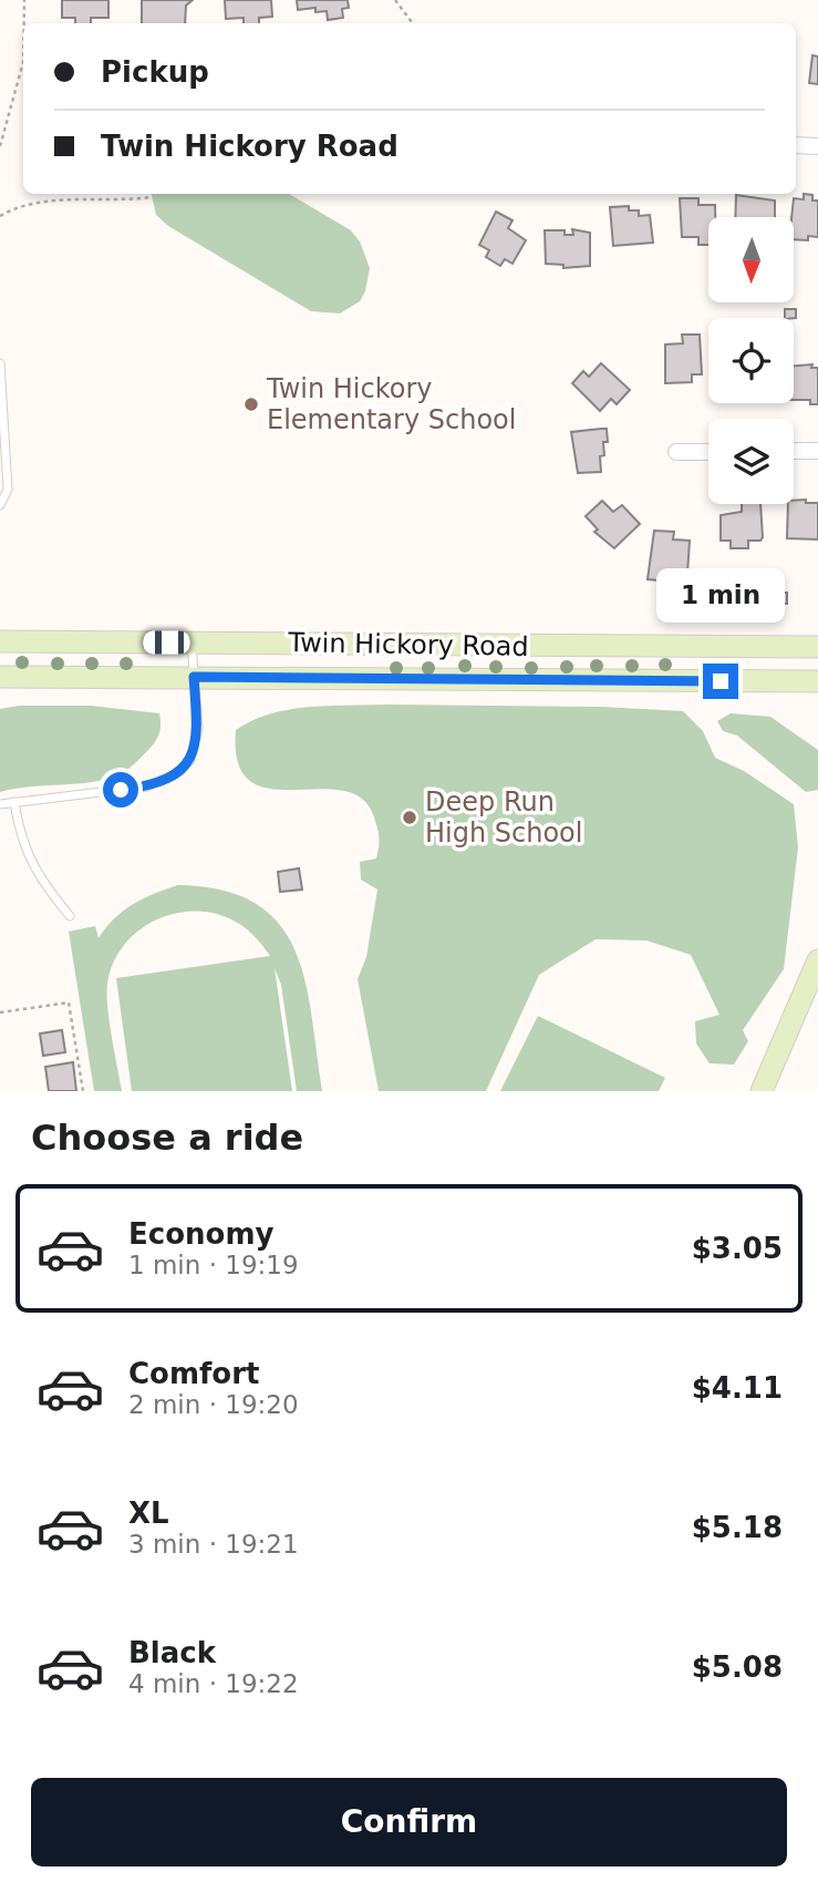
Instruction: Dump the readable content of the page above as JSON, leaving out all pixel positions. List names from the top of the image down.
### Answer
{
  "streets": {
    "main road": ["Twin Hickory Road"]
  },
  "places": ["Twin Hickory Elementary School", "Deep Run High School"],
  "north": "bottom",
  "page": {
    "banner": ["Pickup", "Twin Hickory Road"],
    "bubble": "1 min",
    "heading": "Choose a ride",
    "list": [
      {
        "name": "Economy",
        "note": "1 min · 19:19",
        "value": "$3.05"
      },
      {
        "name": "Comfort",
        "note": "2 min · 19:20",
        "value": "$4.11"
      },
      {
        "name": "XL",
        "note": "3 min · 19:21",
        "value": "$5.18"
      },
      {
        "name": "Black",
        "note": "4 min · 19:22",
        "value": "$5.08"
      }
    ],
    "buttons": "Confirm"
  }
}
